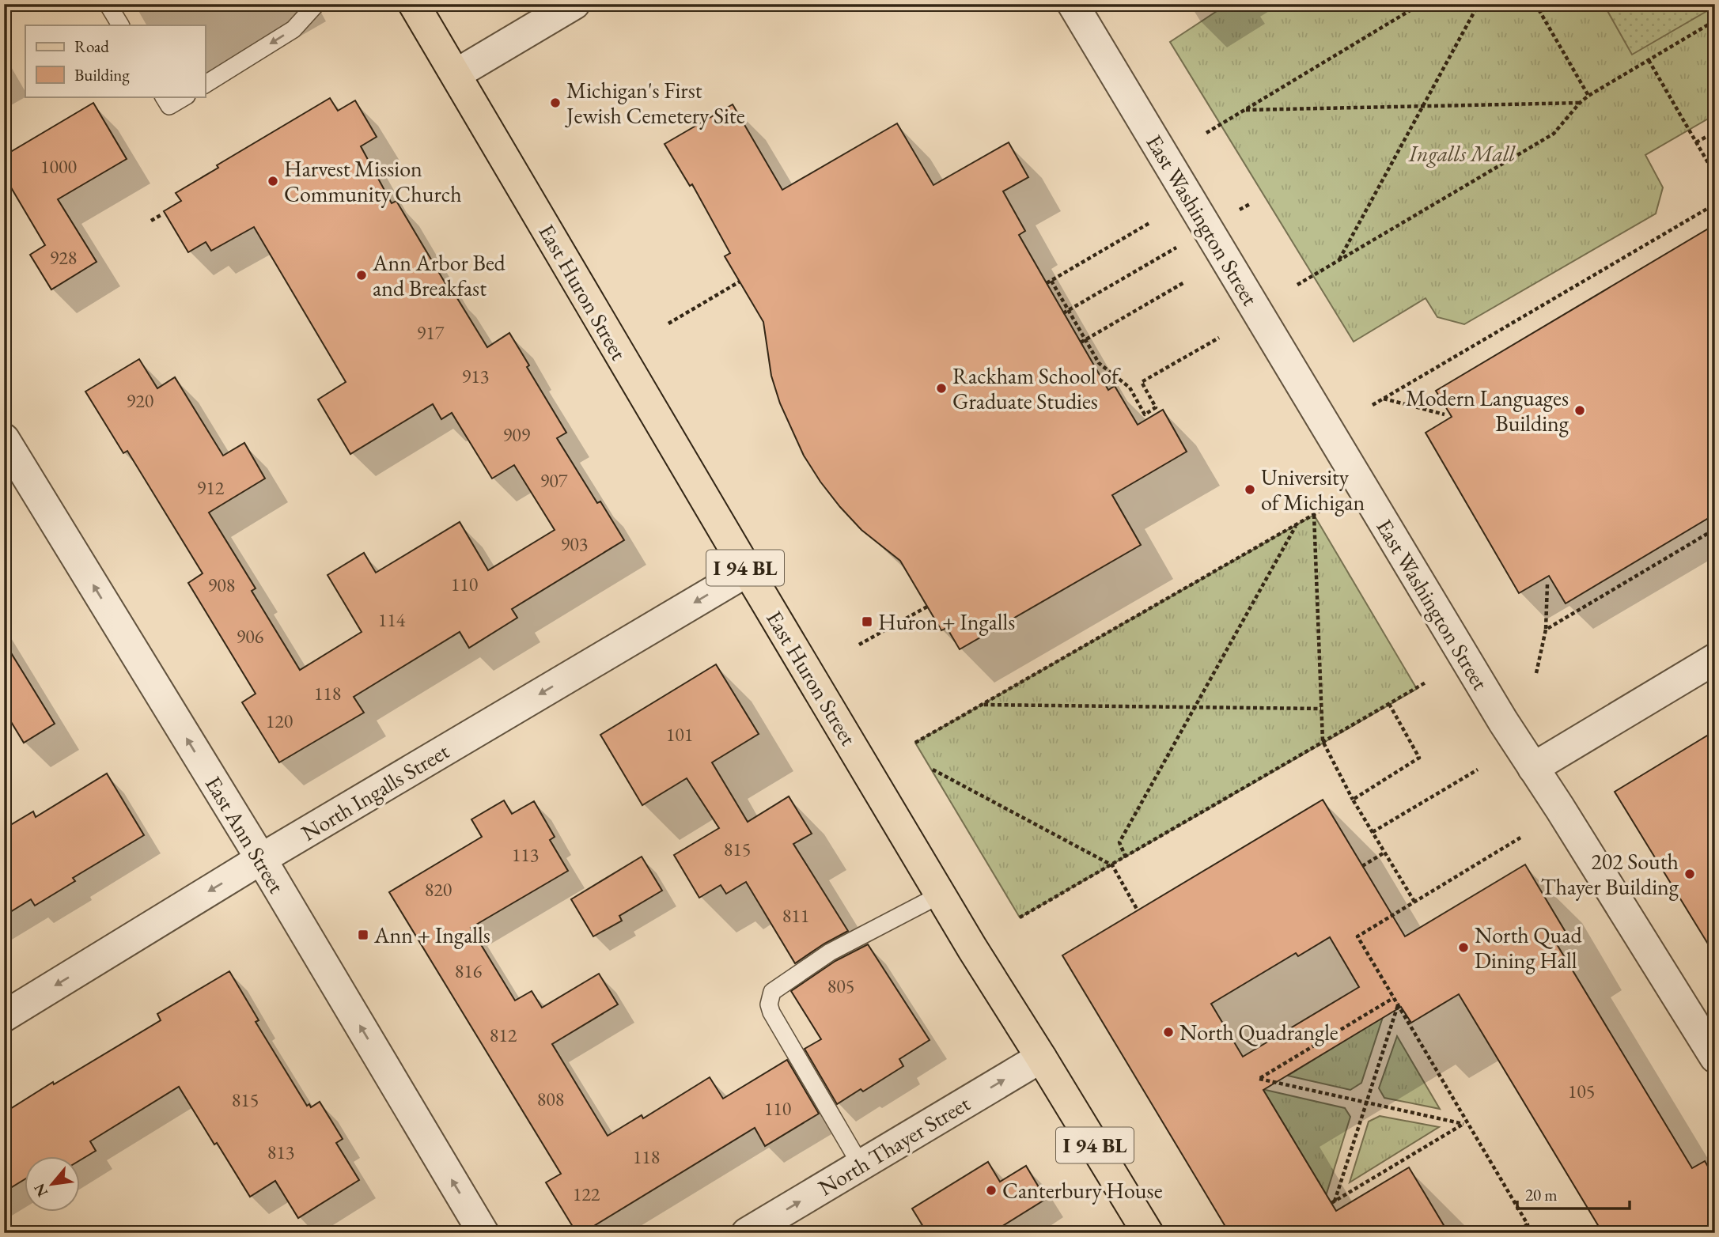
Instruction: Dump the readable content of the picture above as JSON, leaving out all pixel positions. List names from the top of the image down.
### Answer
{
  "streets": {
    "main road": ["East Huron Street", "I 94 BL"],
    "street": [
      "East Washington Street",
      "North Ingalls Street",
      "East Ann Street",
      "North Thayer Street"
    ]
  },
  "crossings": [
    ["East Huron Street", "North Ingalls Street"],
    ["East Huron Street", "North Thayer Street"],
    ["North Ingalls Street", "East Ann Street"]
  ],
  "one_way": ["North Ingalls Street", "East Ann Street", "North Thayer Street"],
  "parks": ["Ingalls Mall"],
  "places": {
    "other": [
      "Michigan's First Jewish Cemetery Site",
      "Harvest Mission Community Church",
      "Ann Arbor Bed and Breakfast",
      "Rackham School of Graduate Studies",
      "Modern Languages Building",
      "University of Michigan",
      "202 South Thayer Building",
      "North Quad Dining Hall",
      "North Quadrangle",
      "Canterbury House"
    ],
    "transit": ["Huron + Ingalls", "Ann + Ingalls"]
  },
  "house_numbers": [
    "1000",
    "928",
    "917",
    "913",
    "920",
    "909",
    "907",
    "912",
    "903",
    "110",
    "908",
    "114",
    "906",
    "118",
    "120",
    "101",
    "815",
    "113",
    "820",
    "811",
    "816",
    "805",
    "812",
    "105",
    "808",
    "815",
    "110",
    "813",
    "118",
    "122"
  ],
  "legend": ["Road", "Building"],
  "scale_bar": "20 m",
  "north": "bottom left"
}
